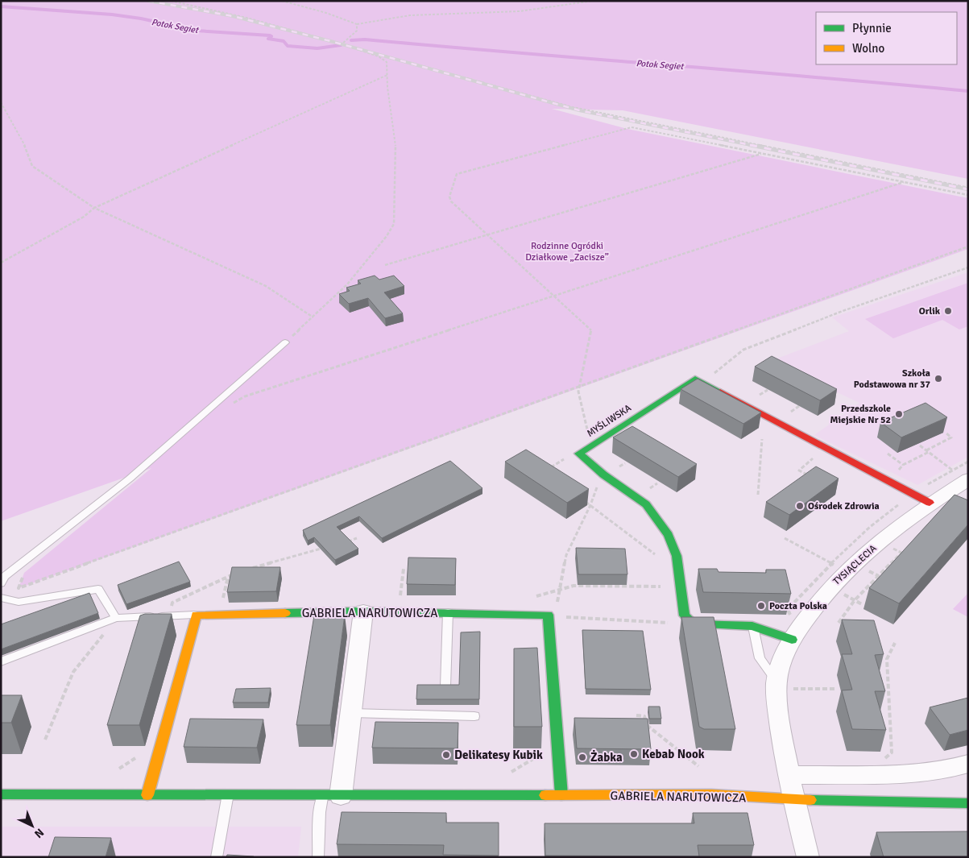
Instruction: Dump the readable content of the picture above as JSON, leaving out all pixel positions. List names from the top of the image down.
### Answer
{
  "streets": {
    "street": ["MYŚLIWSKA", "TYSIĄCLECIA", "GABRIELA NARUTOWICZA"]
  },
  "crossings": [
    ["TYSIĄCLECIA", "GABRIELA NARUTOWICZA"]
  ],
  "water": ["Potok Segiet"],
  "parks": ["Rodzinne Ogródki Działkowe „Zacisze”"],
  "places": [
    "Orlik",
    "Szkoła Podstawowa nr 37",
    "Przedszkole Miejskie Nr 52",
    "Ośrodek Zdrowia",
    "Poczta Polska",
    "Kebab Nook",
    "Delikatesy Kubik",
    "Żabka"
  ],
  "legend": ["Płynnie", "Wolno"],
  "north": "bottom right"
}
